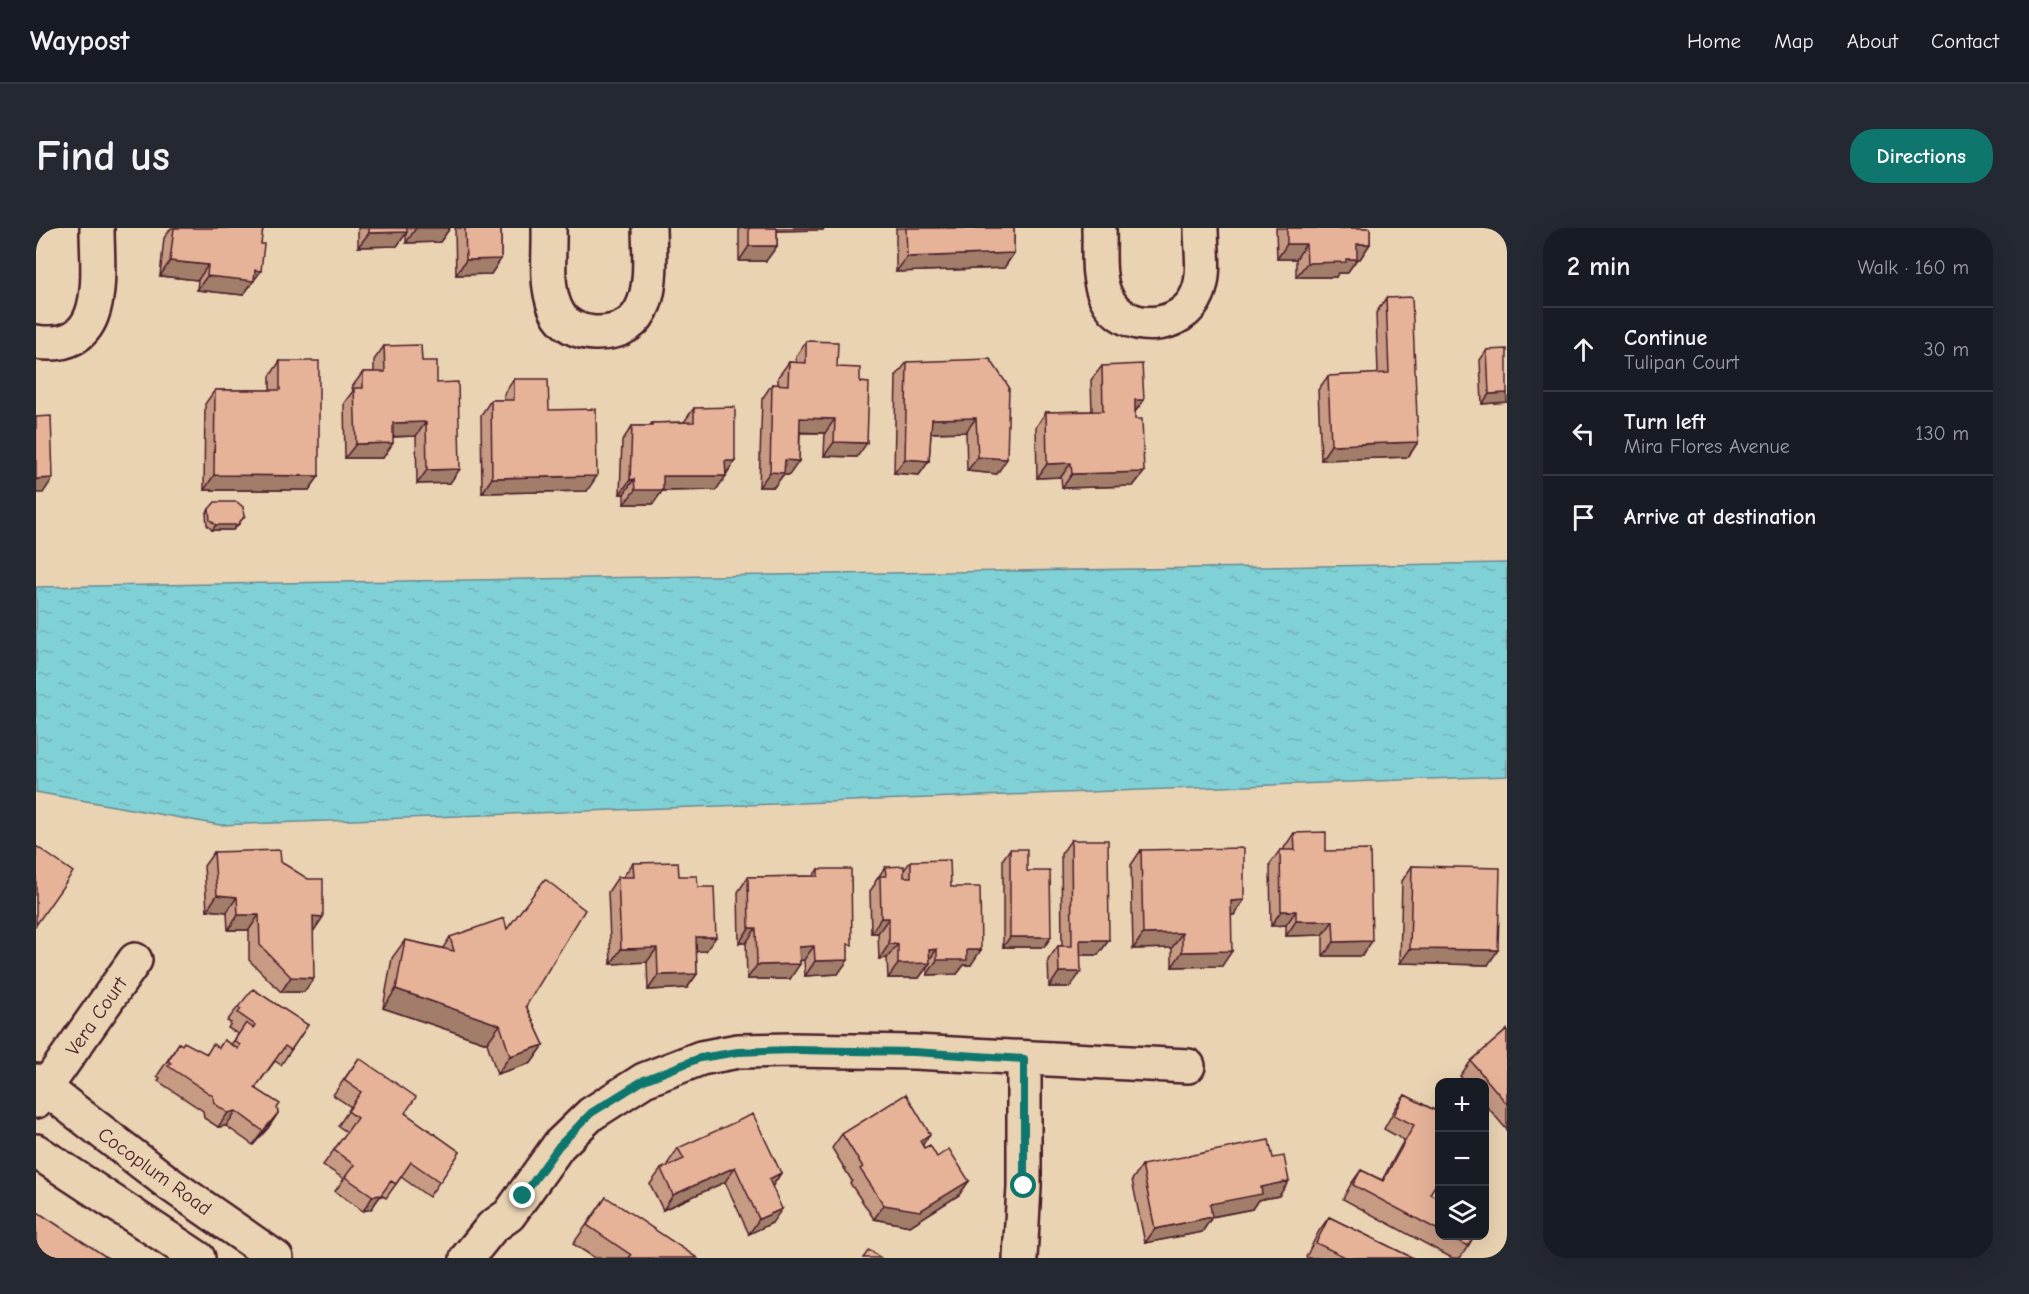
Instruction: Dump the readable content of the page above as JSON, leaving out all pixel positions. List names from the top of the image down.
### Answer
{
  "streets": {
    "street": ["Vera Court", "Cocoplum Road"]
  },
  "crossings": [
    ["Vera Court", "Cocoplum Road"]
  ],
  "page": {
    "header": "Waypost",
    "nav": [
      "Home",
      "Map",
      "About",
      "Contact"
    ],
    "buttons": "Directions",
    "title": "Find us",
    "heading": ["2 min", "Walk · 160 m"],
    "list": [
      ["Continue", "Tulipan Court", "30 m"],
      ["Turn left", "Mira Flores Avenue", "130 m"],
      "Arrive at destination"
    ],
    "map_buttons": ["+", "−"]
  }
}
